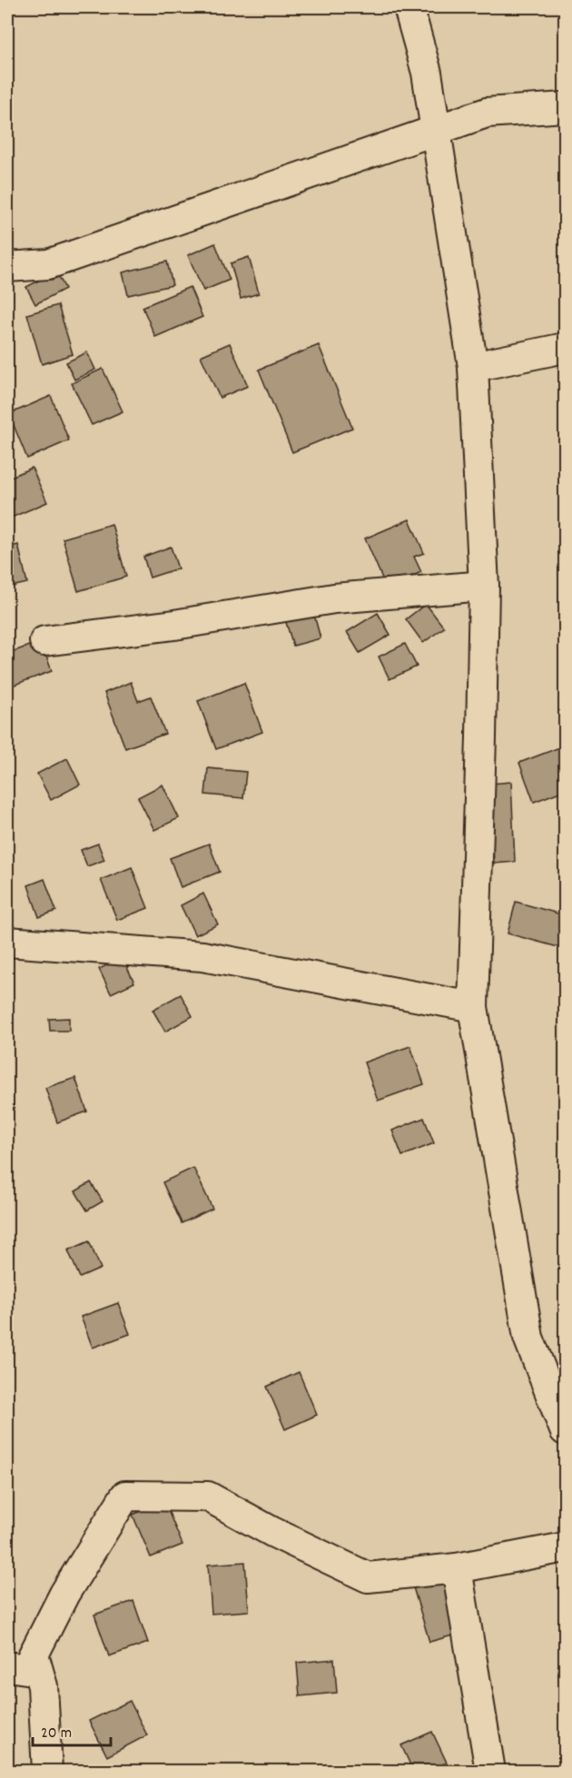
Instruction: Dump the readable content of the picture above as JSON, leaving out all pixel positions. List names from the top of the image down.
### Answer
{
  "scale_bar": "20 m"
}
